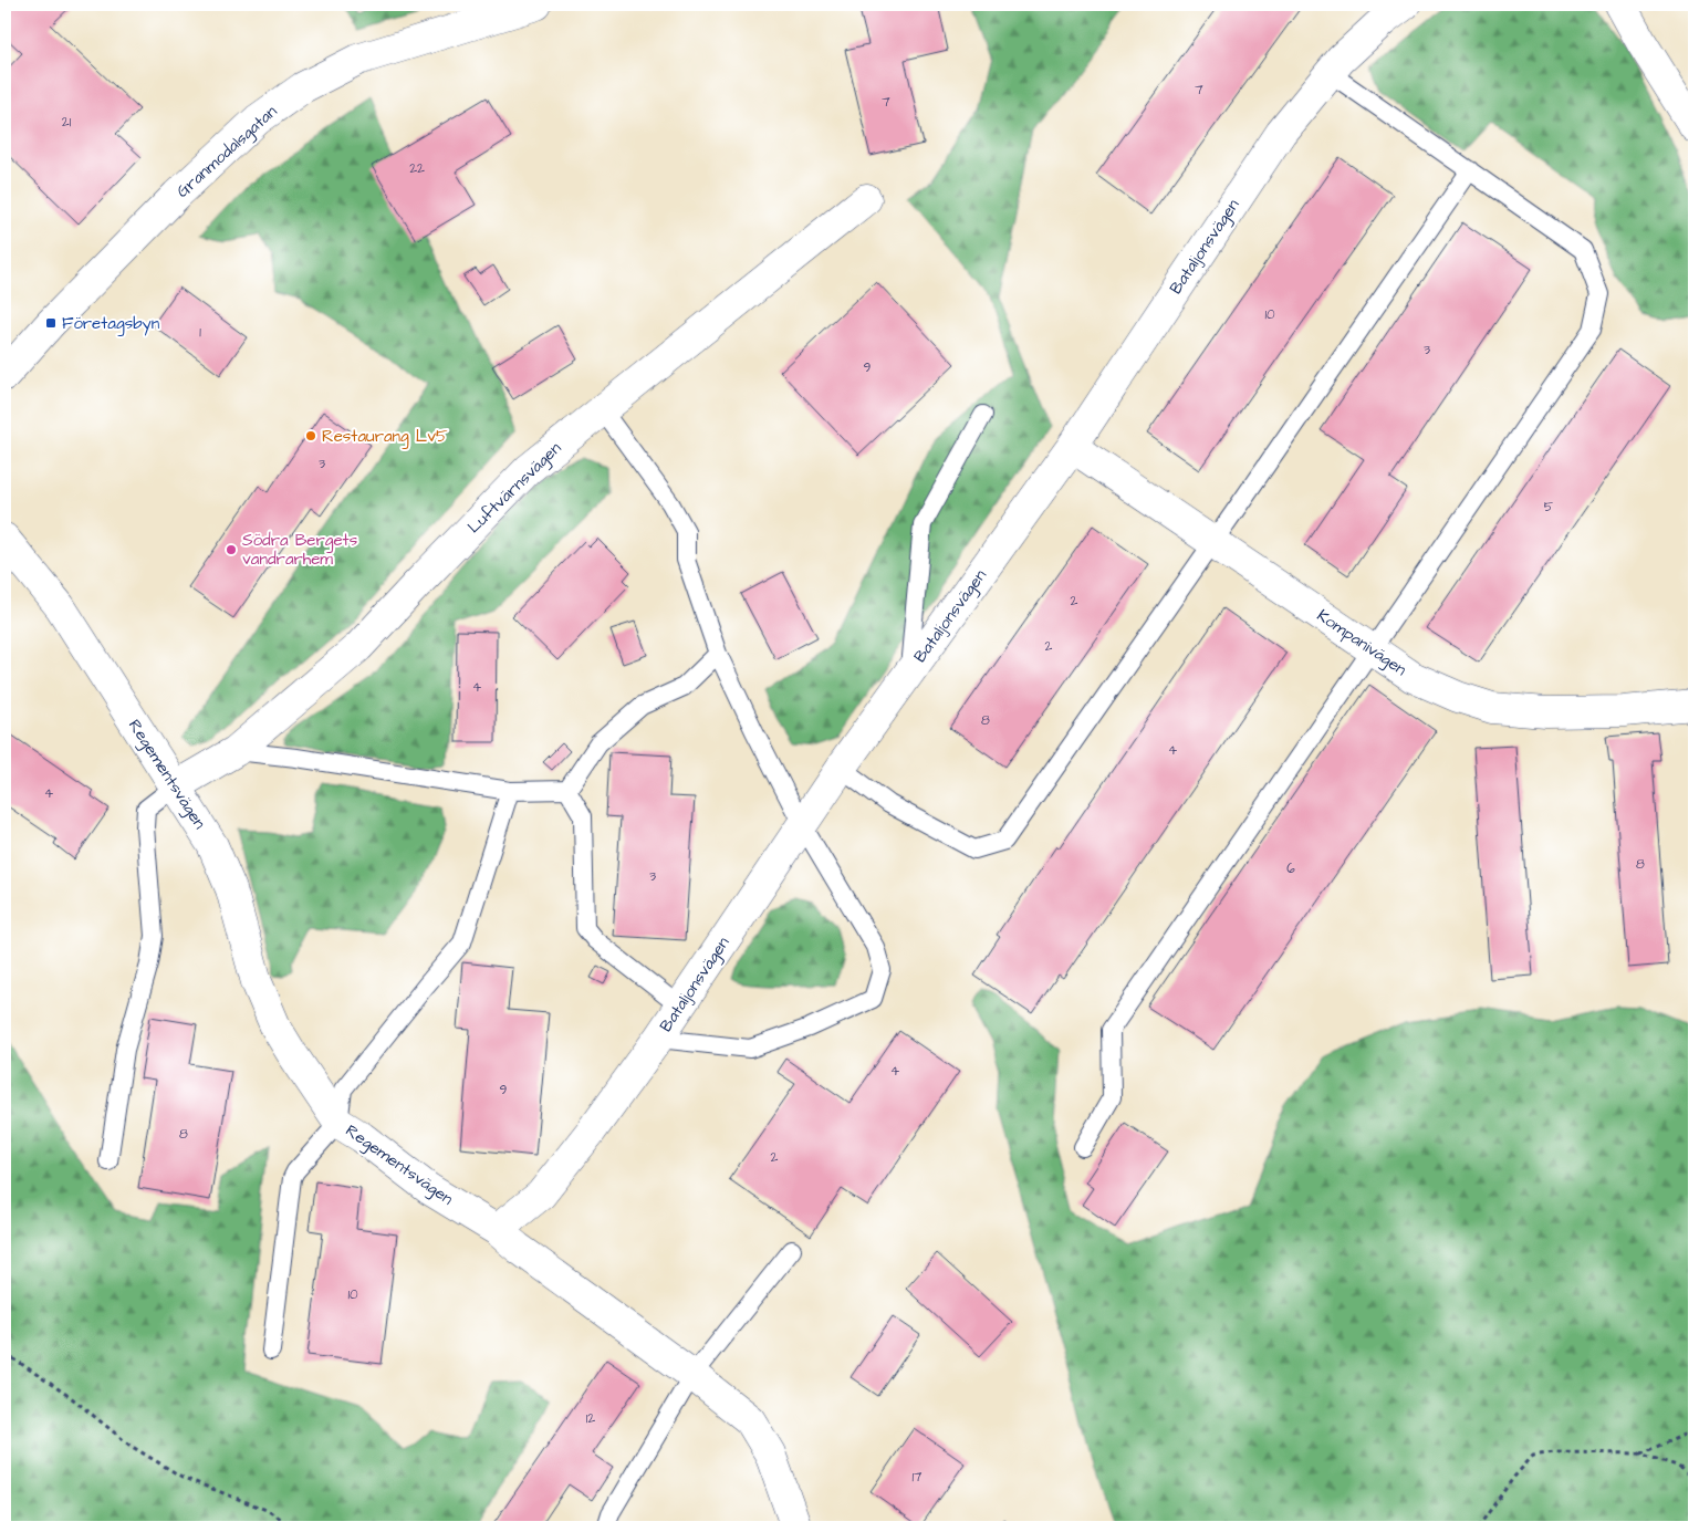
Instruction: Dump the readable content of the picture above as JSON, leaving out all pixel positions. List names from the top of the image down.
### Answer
{
  "streets": {
    "street": [
      "Granmodalsgatan",
      "Bataljonsvägen",
      "Luftvärnsvägen",
      "Kompanivägen",
      "Regementsvägen"
    ]
  },
  "crossings": [
    ["Bataljonsvägen", "Kompanivägen"],
    ["Bataljonsvägen", "Regementsvägen"],
    ["Luftvärnsvägen", "Regementsvägen"]
  ],
  "places": {
    "transit": ["Företagsbyn"],
    "other": ["Restaurang Lv5", "Södra Bergets vandrarhem"]
  },
  "house_numbers": [
    "7",
    "7",
    "21",
    "22",
    "10",
    "1",
    "3",
    "9",
    "3",
    "5",
    "2",
    "2",
    "4",
    "8",
    "4",
    "4",
    "8",
    "6",
    "3",
    "4",
    "9",
    "8",
    "2",
    "10",
    "12",
    "17"
  ]
}
